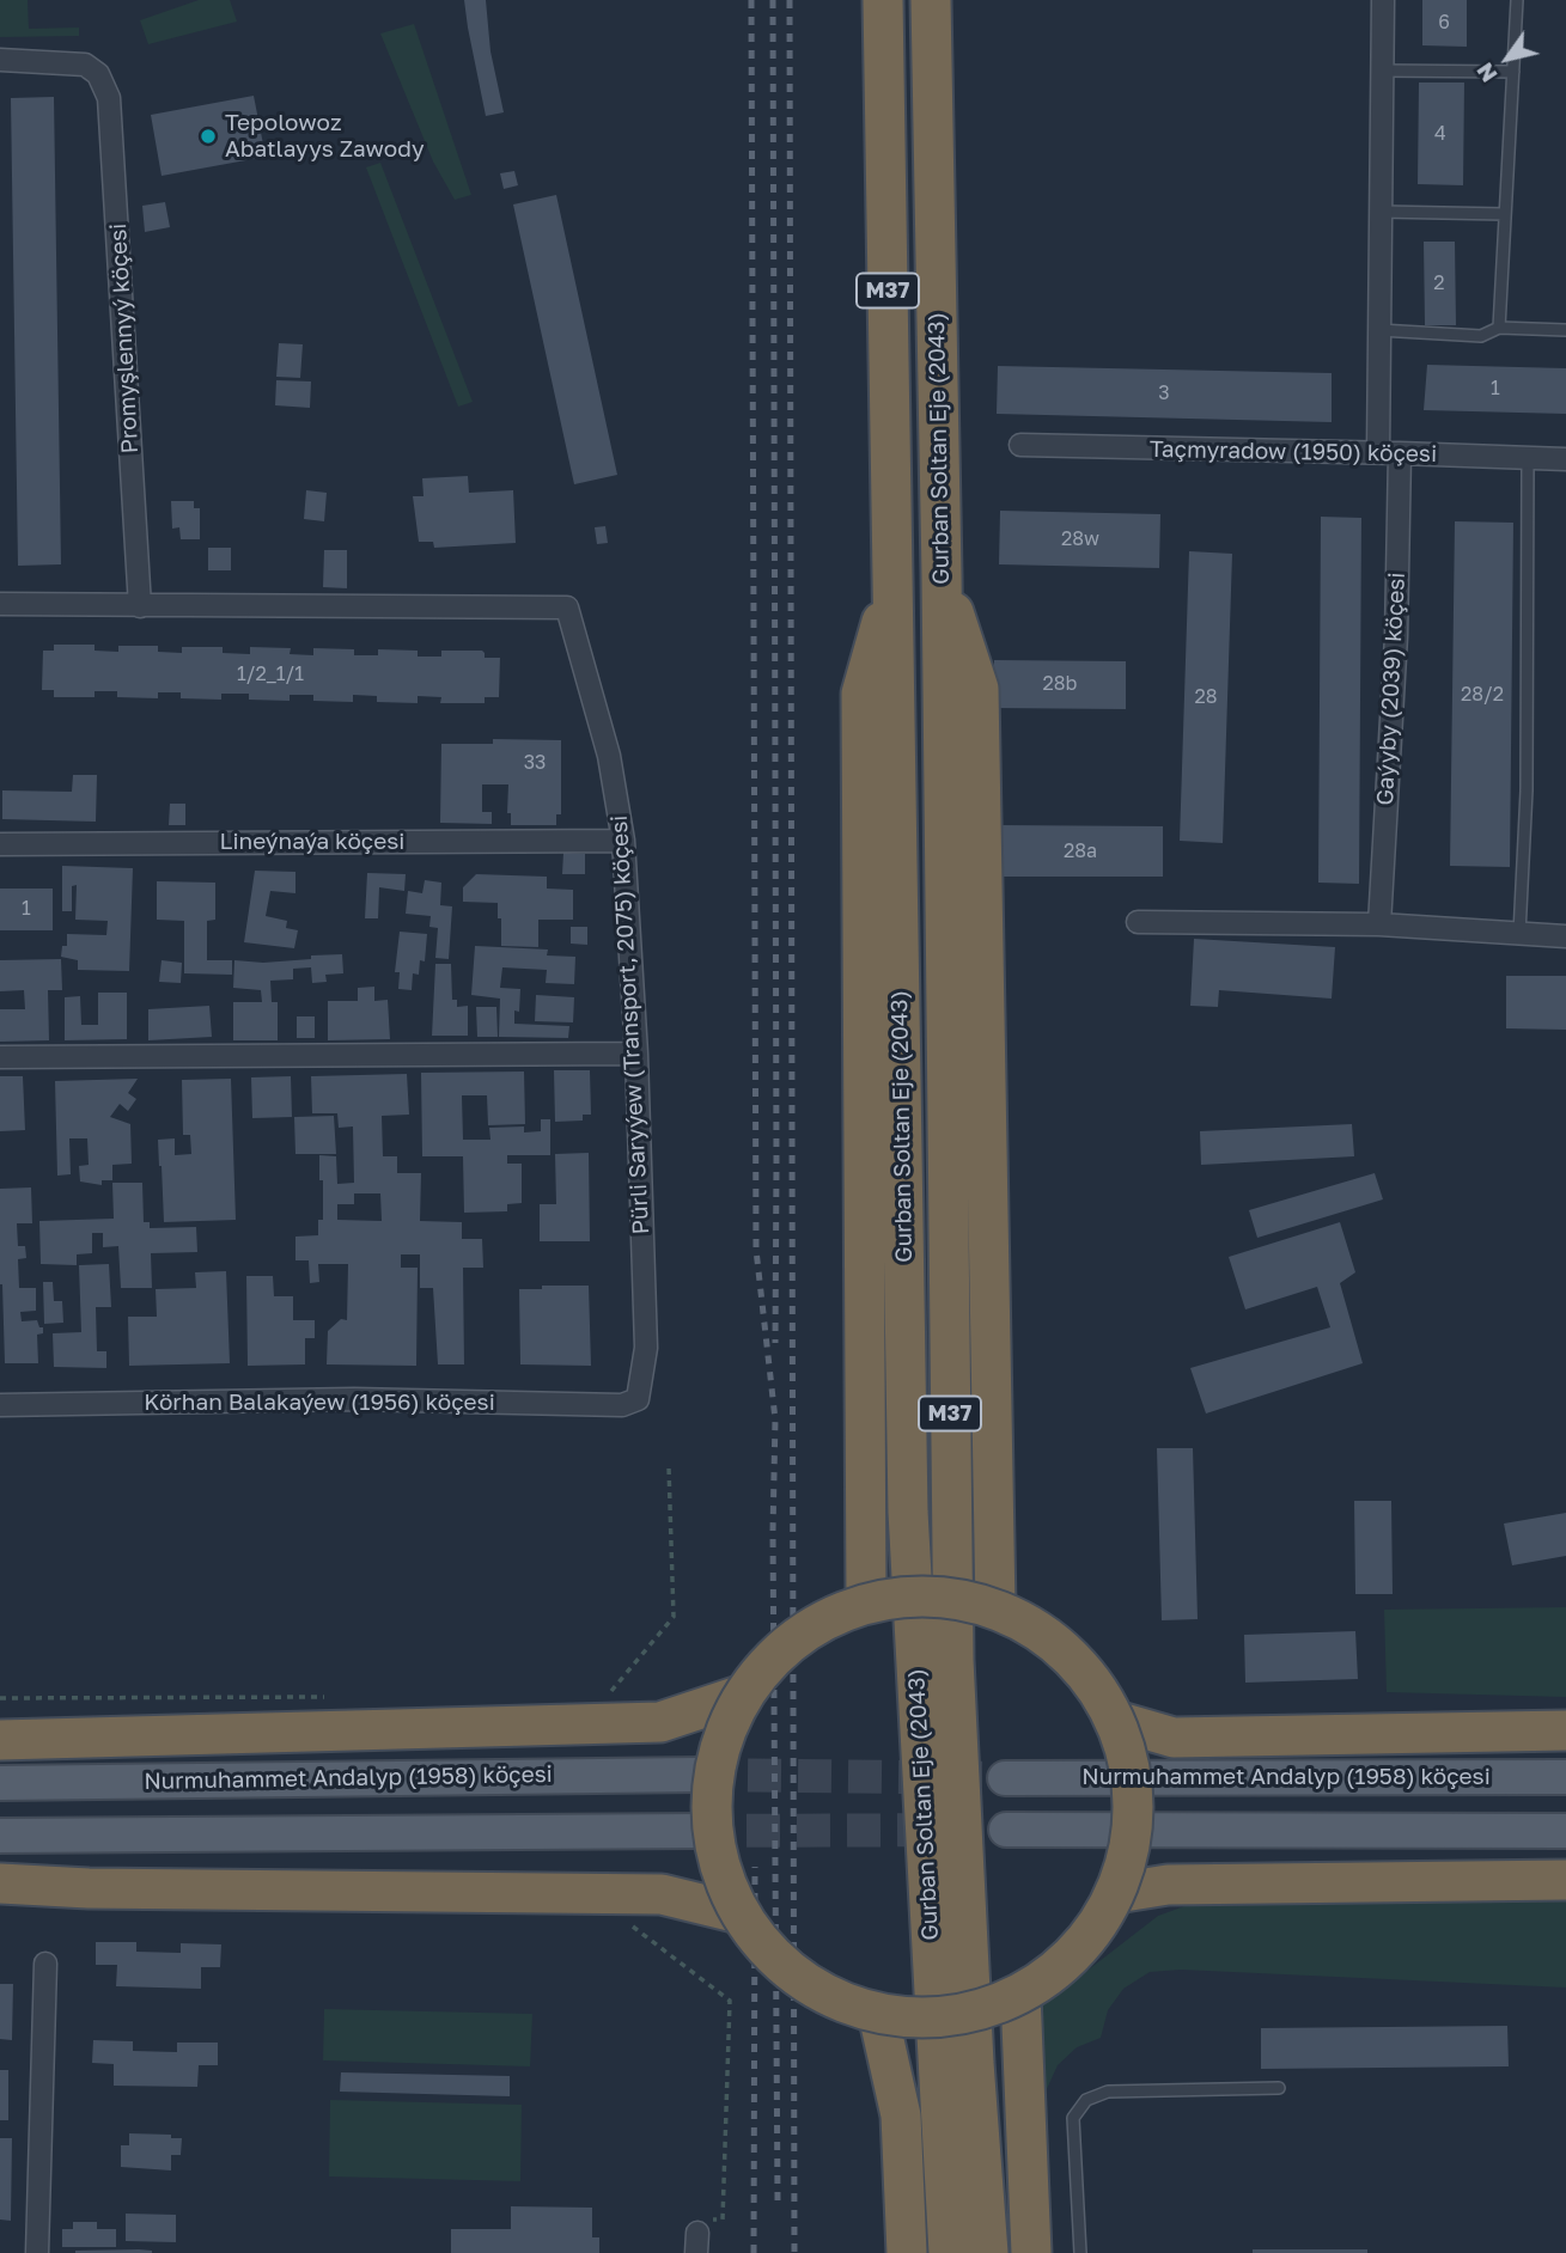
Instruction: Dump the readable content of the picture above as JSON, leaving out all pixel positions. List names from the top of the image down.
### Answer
{
  "streets": {
    "highway": ["M37", "Gurban Soltan Eje (2043)"],
    "main road": ["Nurmuhammet Andalyp (1958) köçesi"],
    "street": [
      "Promyşlennyý köçesi",
      "Taçmyradow (1950) köçesi",
      "Gaýyby (2039) köçesi",
      "Lineýnaýa köçesi",
      "Pürli Saryýew (Transport, 2075) köçesi",
      "Körhan Balakaýew (1956) köçesi"
    ]
  },
  "crossings": [
    ["Promyşlennyý köçesi", "Pürli Saryýew (Transport, 2075) köçesi"],
    ["Taçmyradow (1950) köçesi", "Gaýyby (2039) köçesi"],
    ["Lineýnaýa köçesi", "Pürli Saryýew (Transport, 2075) köçesi"],
    ["Pürli Saryýew (Transport, 2075) köçesi", "Körhan Balakaýew (1956) köçesi"]
  ],
  "places": ["Tepolowoz Abatlayys Zawody"],
  "house_numbers": [
    "6",
    "4",
    "2",
    "1",
    "3",
    "28w",
    "1/2_1/1",
    "28b",
    "28/2",
    "28",
    "33",
    "28a",
    "1"
  ],
  "north": "bottom left"
}
